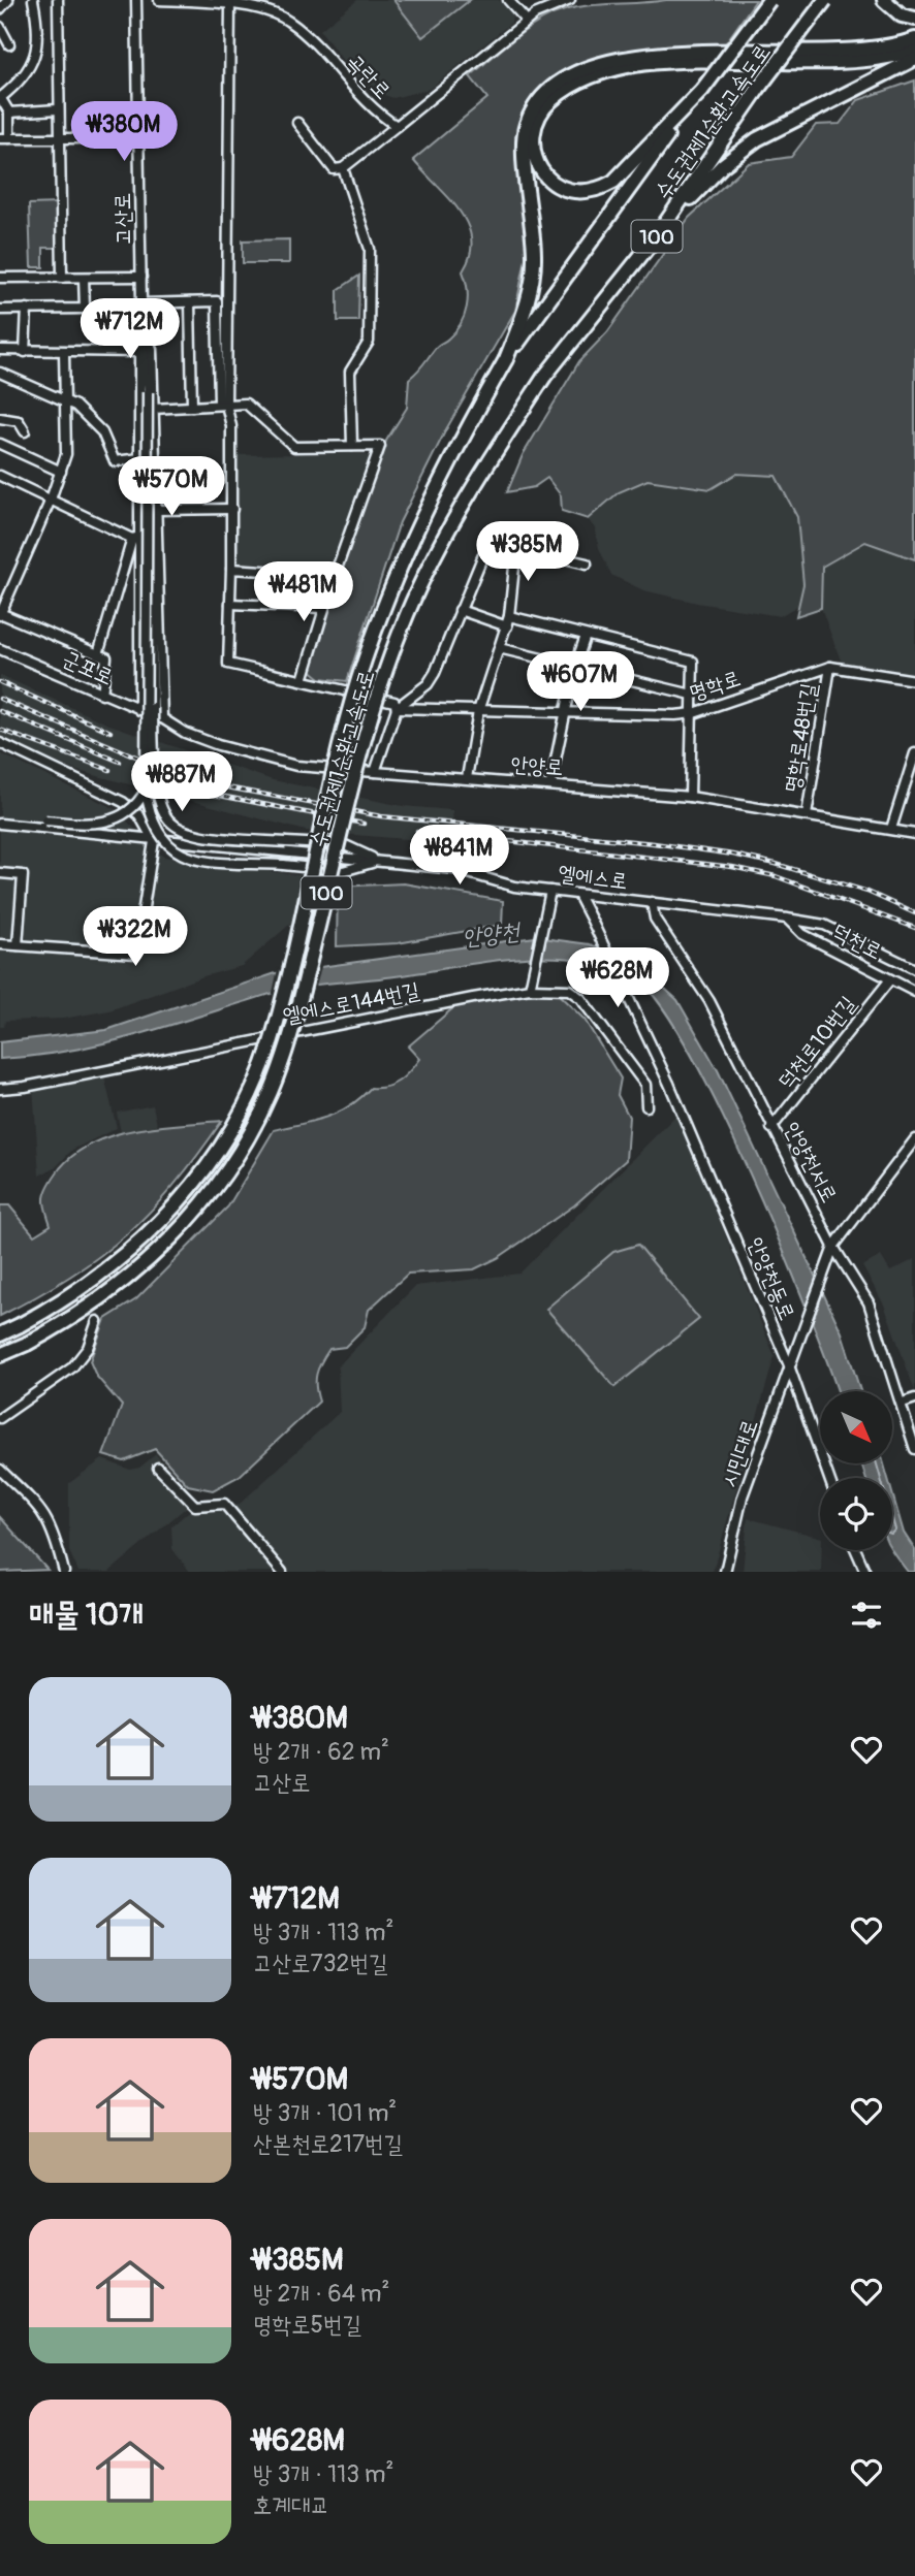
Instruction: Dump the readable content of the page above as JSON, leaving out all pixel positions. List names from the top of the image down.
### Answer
{
  "streets": {
    "highway": ["수도권제1순환고속도로", "100"],
    "street": [
      "곡란로",
      "고산로",
      "군포로",
      "명학로",
      "명학로48번길",
      "안양로",
      "엘에스로",
      "덕천로",
      "엘에스로144번길",
      "덕천로10번길",
      "안양천서로",
      "안양천동로",
      "시민대로"
    ]
  },
  "crossings": [
    ["군포로", "안양로"],
    ["명학로", "명학로48번길"],
    ["명학로48번길", "안양로"],
    ["엘에스로", "덕천로"],
    ["엘에스로", "안양천서로"],
    ["엘에스로", "안양천동로"],
    ["덕천로", "덕천로10번길"],
    ["덕천로10번길", "안양천서로"],
    ["안양천서로", "시민대로"],
    ["안양천동로", "시민대로"]
  ],
  "water": ["안양천"],
  "north": "bottom right",
  "page": {
    "price": [
      "₩380M",
      "₩712M",
      "₩570M",
      "₩385M",
      "₩481M",
      "₩607M",
      "₩887M",
      "₩841M",
      "₩322M",
      "₩628M"
    ],
    "heading": "매물 10개",
    "list": [
      {
        "name": "₩380M",
        "note": "방 2개 · 62 m² · 고산로"
      },
      {
        "name": "₩712M",
        "note": "방 3개 · 113 m² · 고산로732번길"
      },
      {
        "name": "₩570M",
        "note": "방 3개 · 101 m² · 산본천로217번길"
      },
      {
        "name": "₩385M",
        "note": "방 2개 · 64 m² · 명학로5번길"
      },
      {
        "name": "₩628M",
        "note": "방 3개 · 113 m² · 호계대교"
      }
    ]
  }
}
